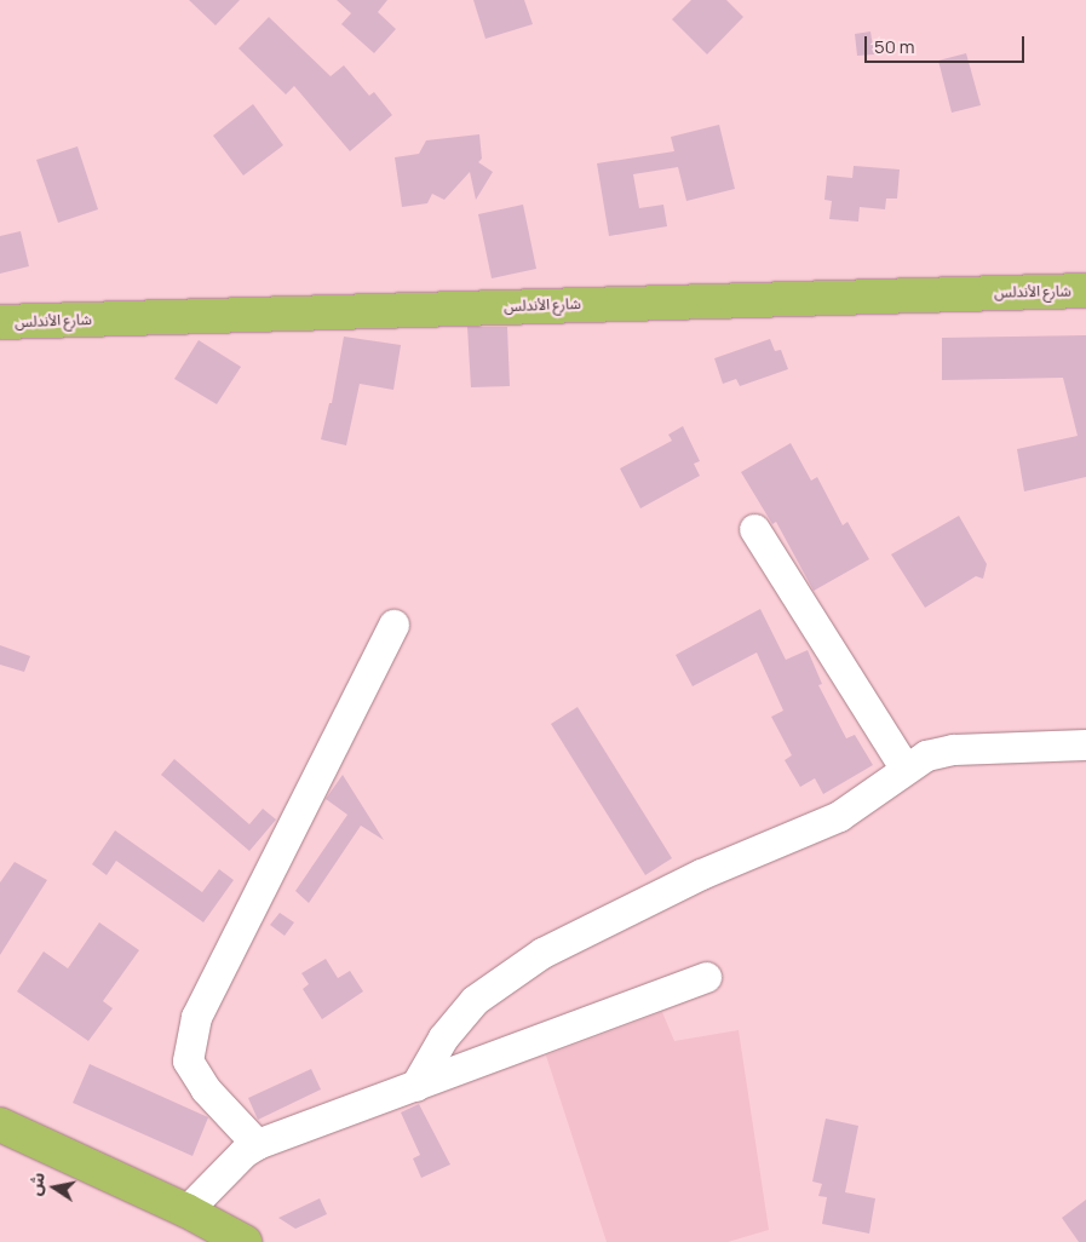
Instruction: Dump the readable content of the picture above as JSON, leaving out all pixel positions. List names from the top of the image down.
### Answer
{
  "streets": {
    "main road": ["شارع الأندلس"]
  },
  "scale_bar": "50 m",
  "north": "left"
}
